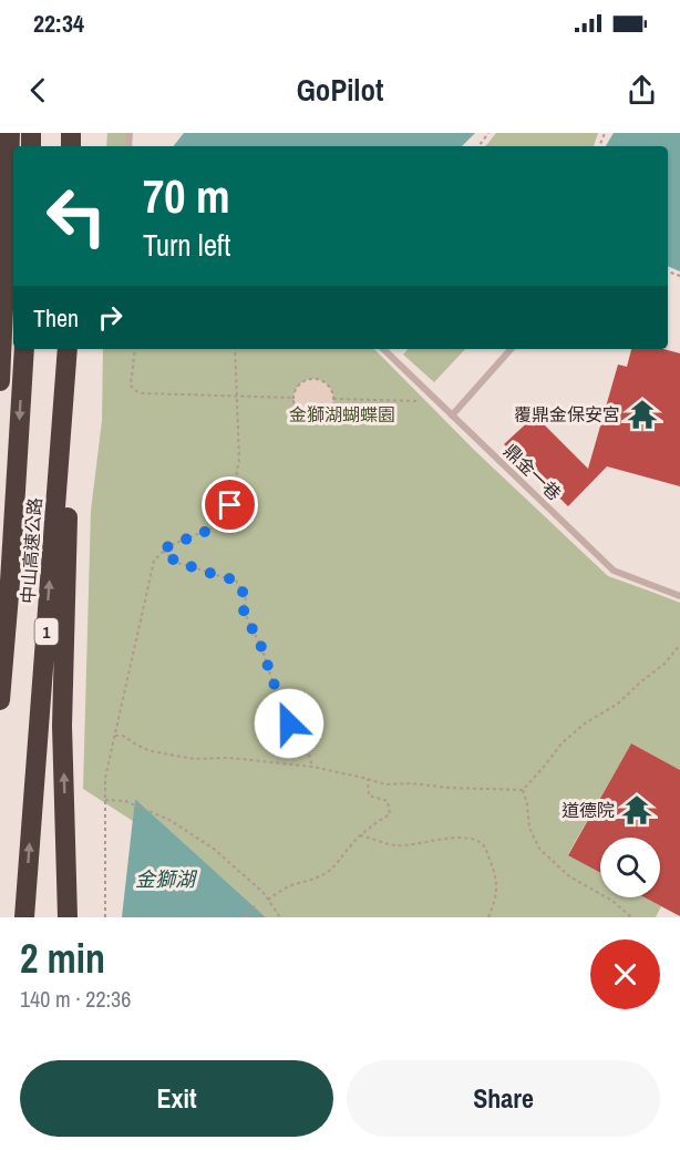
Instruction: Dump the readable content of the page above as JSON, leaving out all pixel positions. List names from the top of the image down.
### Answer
{
  "streets": {
    "highway": ["中山高速公路", "1"],
    "lane": ["鼎金一巷"]
  },
  "water": ["金獅湖"],
  "parks": ["金獅湖蝴蝶園"],
  "places": {
    "temple": ["覆鼎金保安宮", "道德院"]
  },
  "page": {
    "status": "22:34",
    "header": "GoPilot",
    "turn": ["70 m", "Turn left"],
    "then": "Then",
    "heading": ["2 min", "140 m · 22:36"],
    "buttons": ["Exit", "Share"]
  }
}
